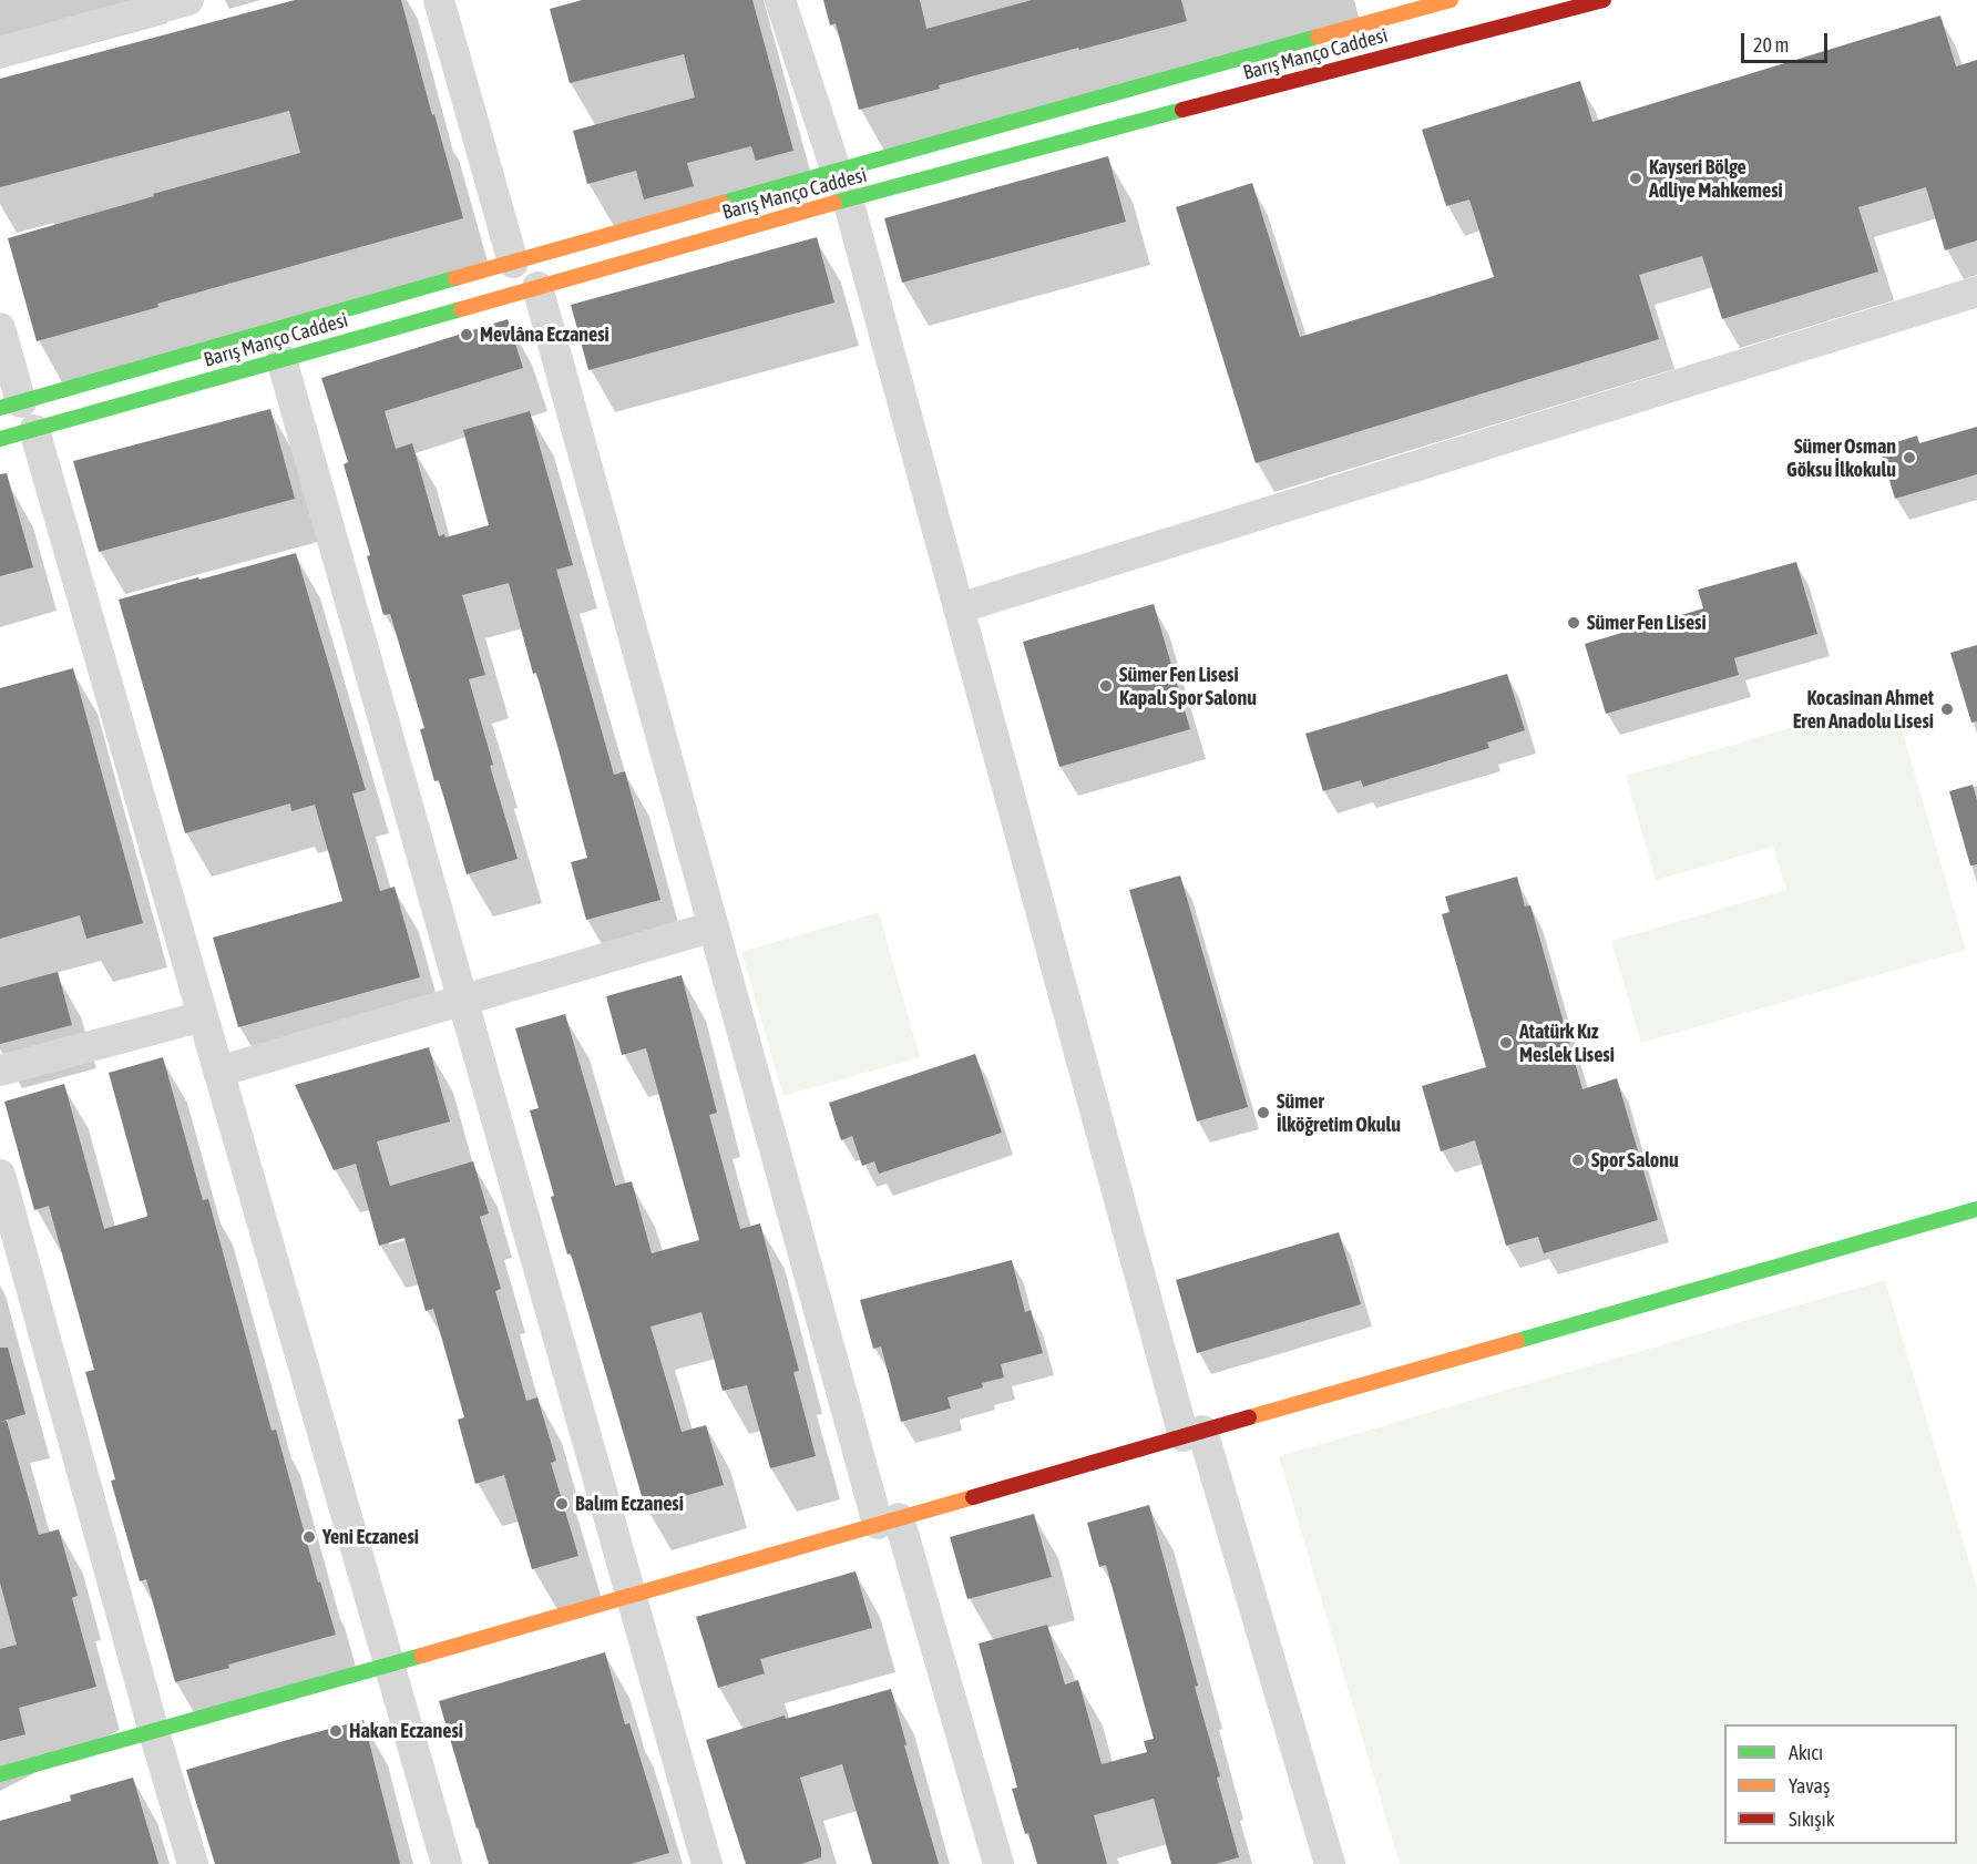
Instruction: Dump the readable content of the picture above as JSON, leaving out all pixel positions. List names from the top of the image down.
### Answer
{
  "streets": {
    "street": ["Barış Manço Caddesi"]
  },
  "places": [
    "Kayseri Bölge Adliye Mahkemesi",
    "Mevlâna Eczanesi",
    "Sümer Osman Göksu İlkokulu",
    "Sümer Fen Lisesi",
    "Sümer Fen Lisesi Kapalı Spor Salonu",
    "Kocasinan Ahmet Eren Anadolu Lisesi",
    "Atatürk Kız Meslek Lisesi",
    "Sümer İlköğretim Okulu",
    "Spor Salonu",
    "Balım Eczanesi",
    "Yeni Eczanesi",
    "Hakan Eczanesi"
  ],
  "legend": ["Akıcı", "Yavaş", "Sıkışık"],
  "scale_bar": "20 m"
}
